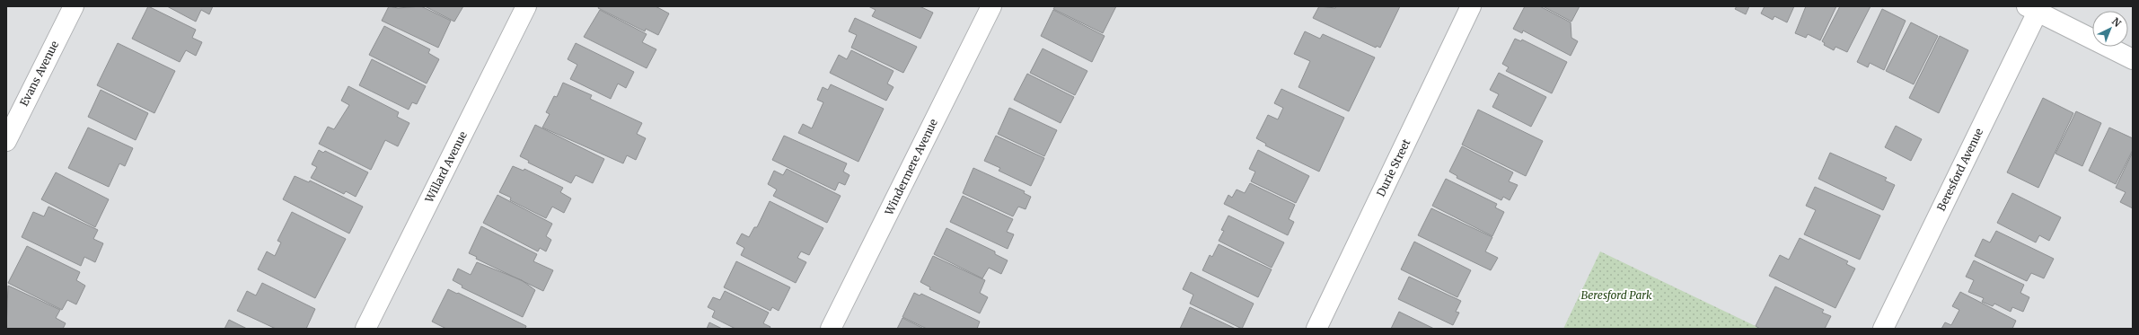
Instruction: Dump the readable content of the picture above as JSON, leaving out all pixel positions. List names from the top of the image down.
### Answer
{
  "streets": {
    "street": [
      "Evans Avenue",
      "Willard Avenue",
      "Windermere Avenue",
      "Durie Street",
      "Beresford Avenue"
    ]
  },
  "parks": ["Beresford Park"],
  "north": "top right"
}
